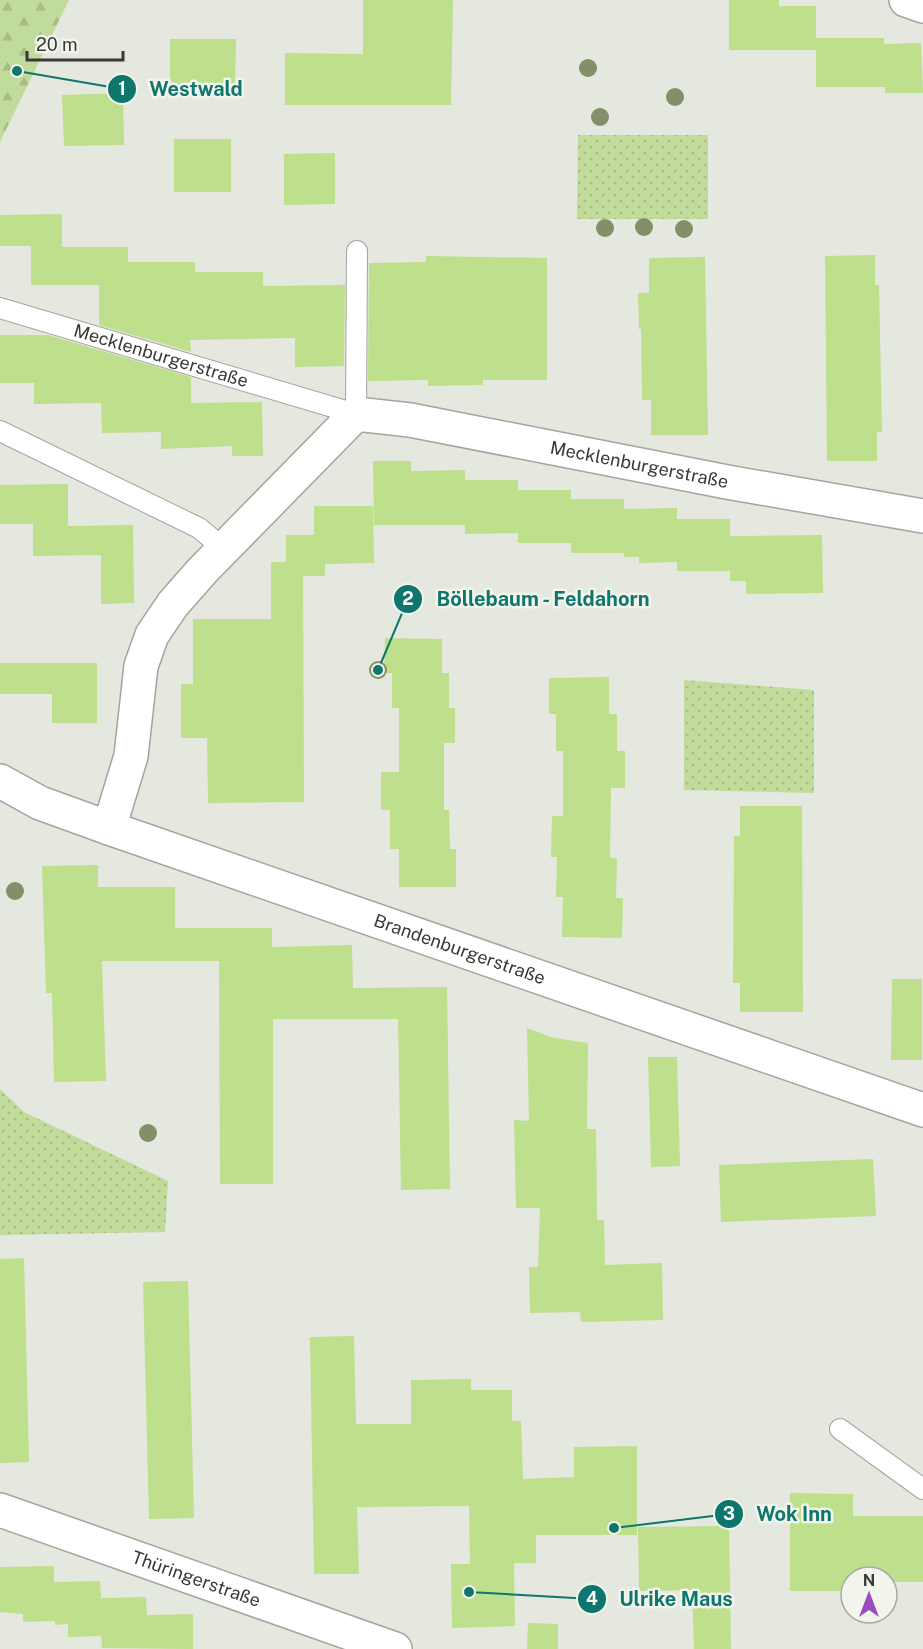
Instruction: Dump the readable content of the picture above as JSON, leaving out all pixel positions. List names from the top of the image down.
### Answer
{
  "streets": {
    "street": ["Mecklenburgerstraße", "Brandenburgerstraße", "Thüringerstraße"]
  },
  "places": [
    "Westwald",
    "Böllebaum - Feldahorn",
    "Wok Inn",
    "Ulrike Maus"
  ],
  "scale_bar": "20 m",
  "north": "top"
}
